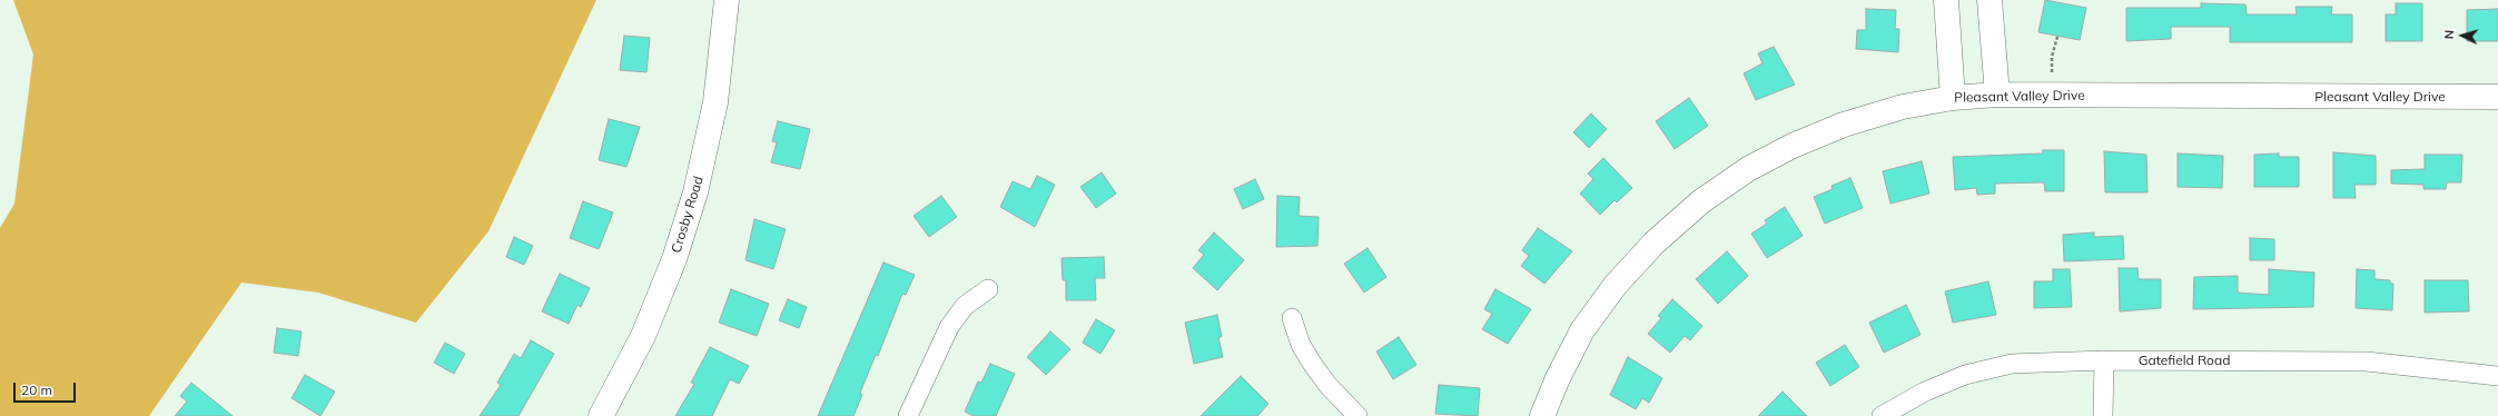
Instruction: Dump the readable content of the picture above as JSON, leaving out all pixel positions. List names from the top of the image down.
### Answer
{
  "streets": {
    "street": ["Pleasant Valley Drive", "Crosby Road", "Gatefield Road"]
  },
  "scale_bar": "20 m",
  "north": "left"
}
